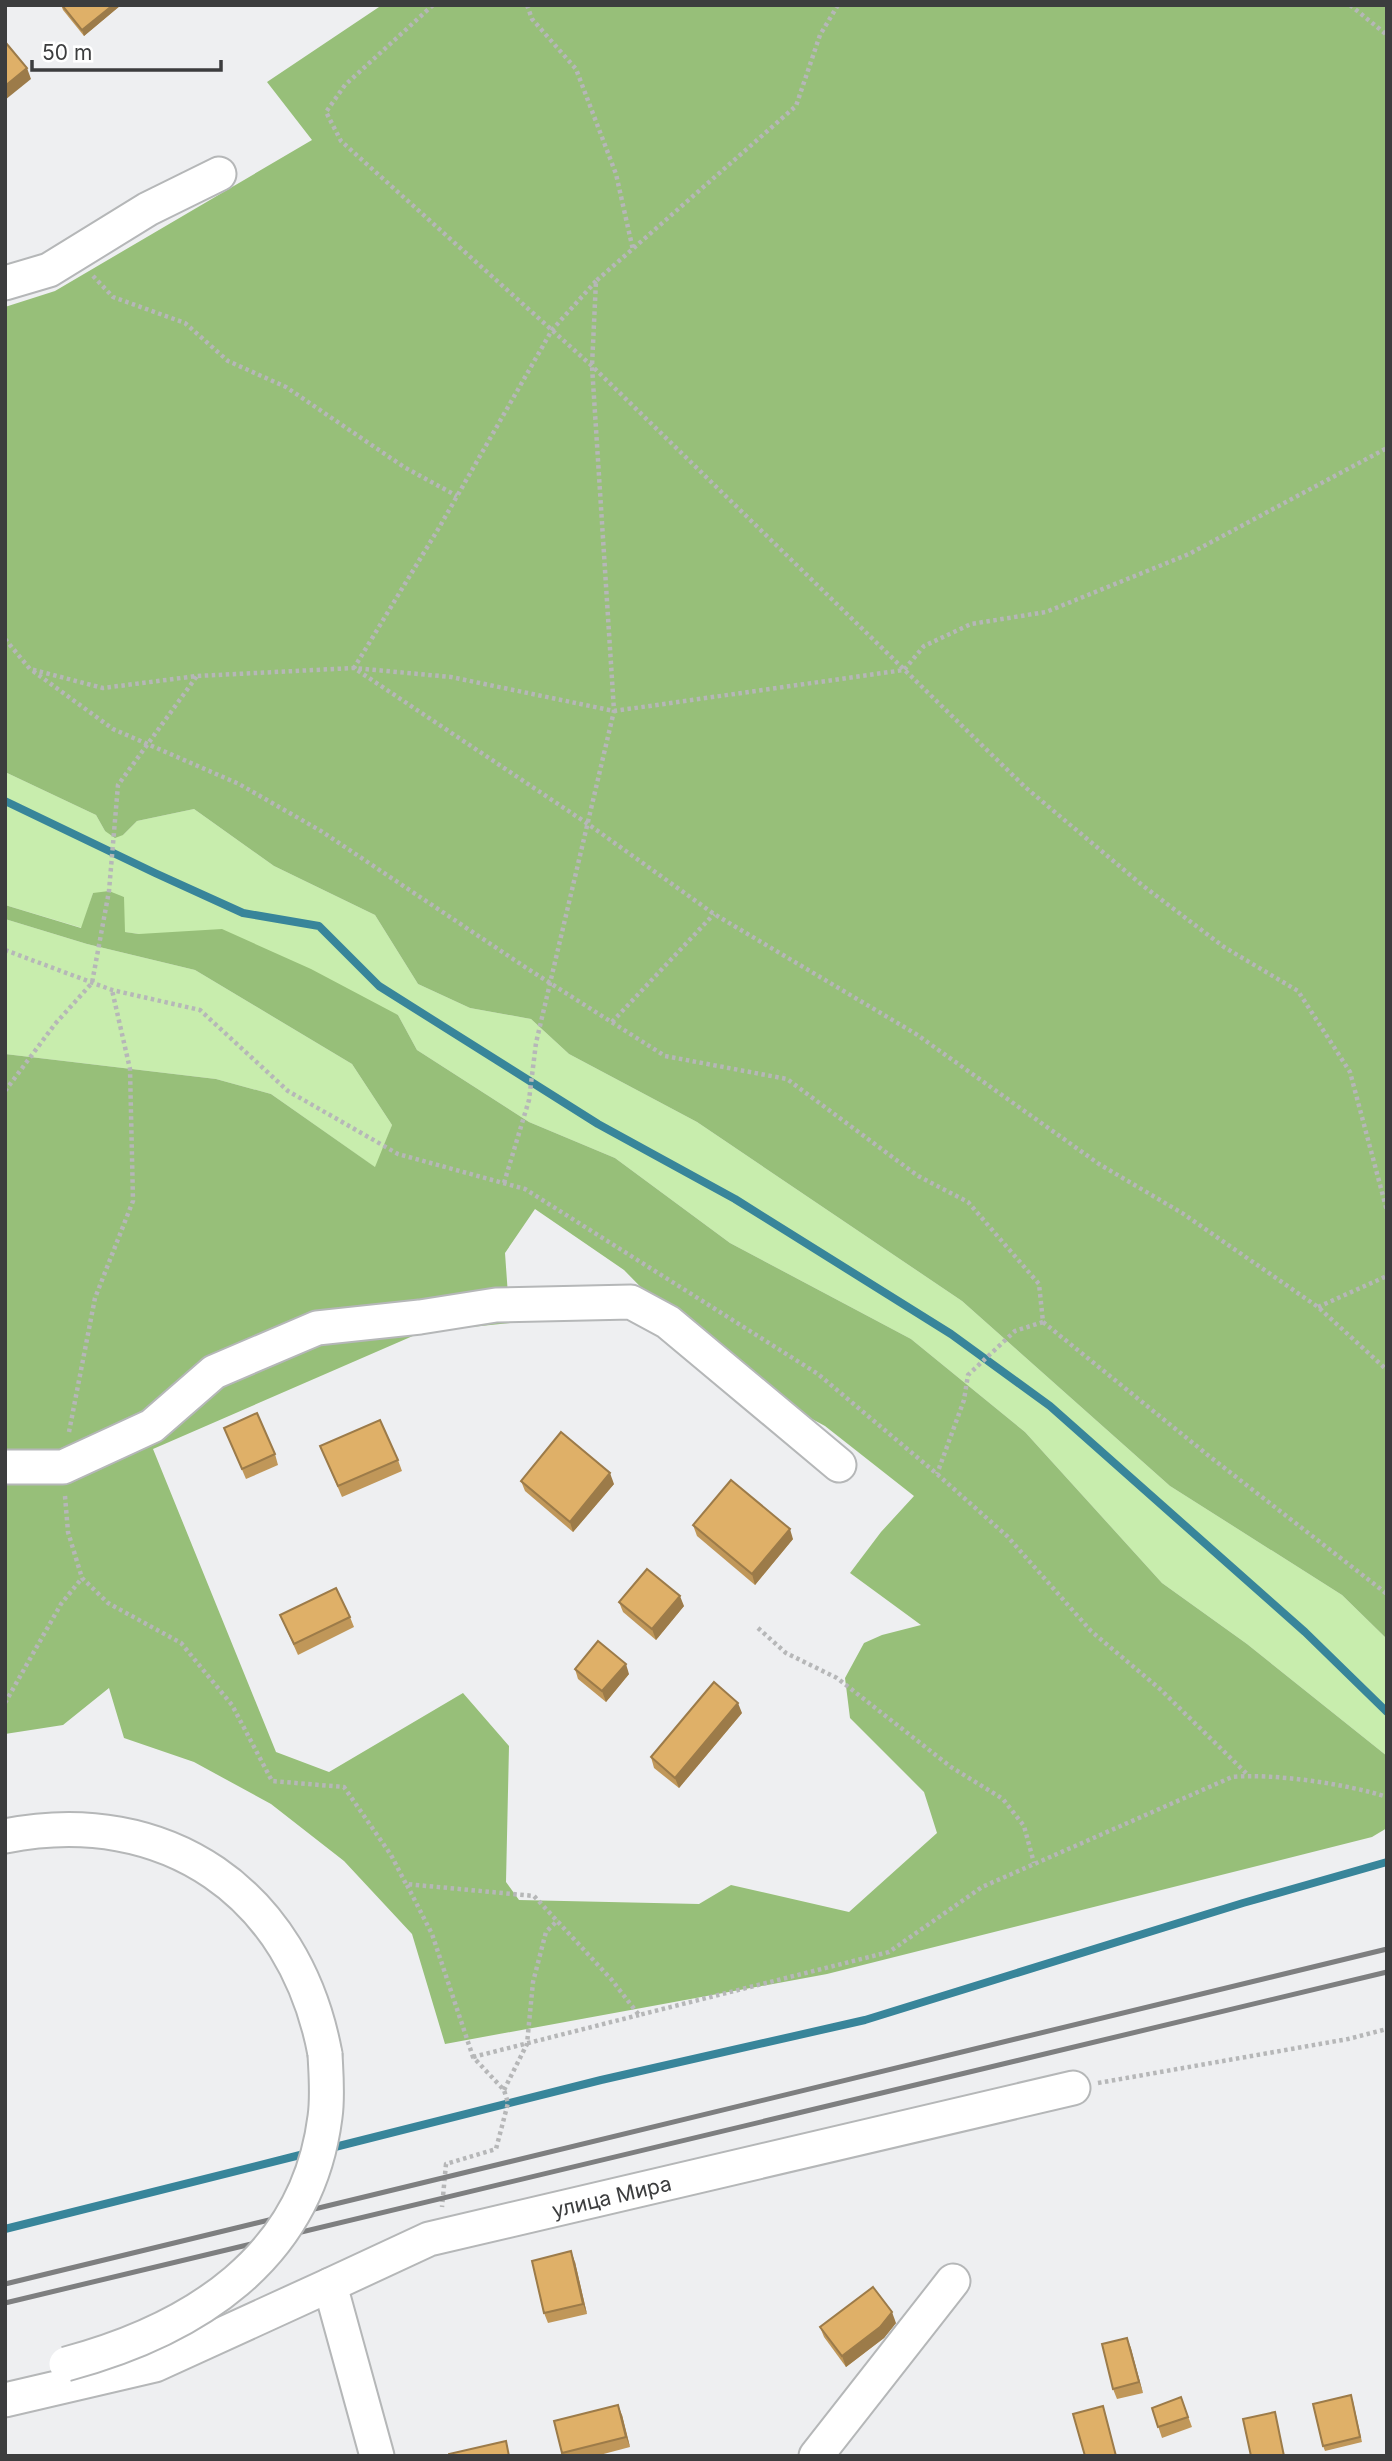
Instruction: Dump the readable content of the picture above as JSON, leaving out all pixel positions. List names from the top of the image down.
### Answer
{
  "streets": {
    "street": ["улица Мира"]
  },
  "scale_bar": "50 m"
}
